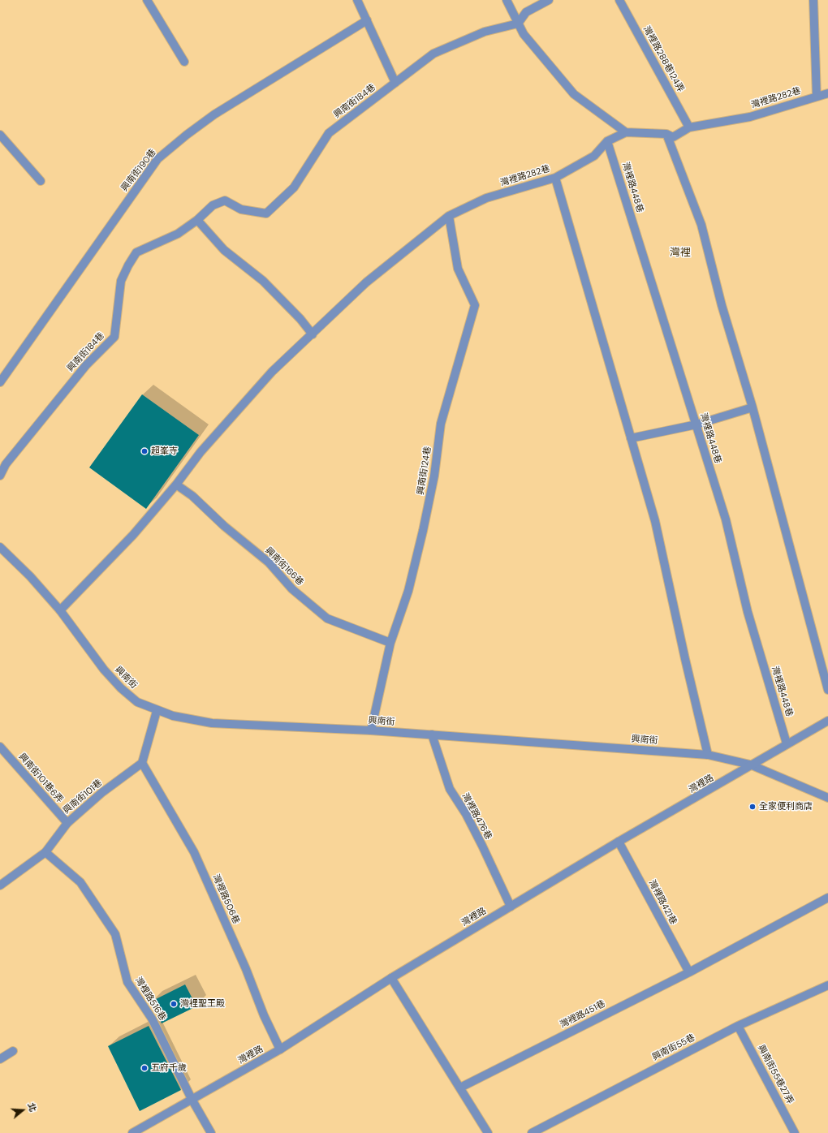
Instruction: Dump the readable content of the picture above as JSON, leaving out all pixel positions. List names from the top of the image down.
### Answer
{
  "streets": {
    "street": [
      "灣裡路288巷124弄",
      "灣裡路282巷",
      "興南街184巷",
      "興南街190巷",
      "灣裡路448巷",
      "興南街124巷",
      "興南街166巷",
      "興南街",
      "興南街101巷6弄",
      "灣裡路",
      "興南街101巷",
      "灣裡路476巷",
      "灣裡路506巷",
      "灣裡路421巷",
      "灣裡路516巷",
      "灣裡路451巷",
      "興南街55巷",
      "興南街55巷27弄"
    ]
  },
  "crossings": [
    ["灣裡路288巷124弄", "灣裡路282巷"],
    ["灣裡路282巷", "灣裡路448巷"],
    ["灣裡路282巷", "興南街124巷"],
    ["灣裡路448巷", "灣裡路"],
    ["興南街124巷", "興南街166巷"],
    ["興南街124巷", "興南街"],
    ["興南街", "灣裡路"],
    ["興南街", "灣裡路476巷"],
    ["興南街101巷6弄", "興南街101巷"],
    ["灣裡路", "灣裡路476巷"],
    ["灣裡路", "灣裡路506巷"],
    ["灣裡路", "灣裡路421巷"],
    ["灣裡路", "灣裡路516巷"],
    ["興南街101巷", "灣裡路506巷"],
    ["興南街101巷", "灣裡路516巷"],
    ["灣裡路421巷", "灣裡路451巷"],
    ["興南街55巷", "興南街55巷27弄"]
  ],
  "districts": ["灣裡"],
  "places": [
    "超峯寺",
    "全家便利商店",
    "灣裡聖王殿",
    "五府千歲"
  ],
  "north": "right"
}
